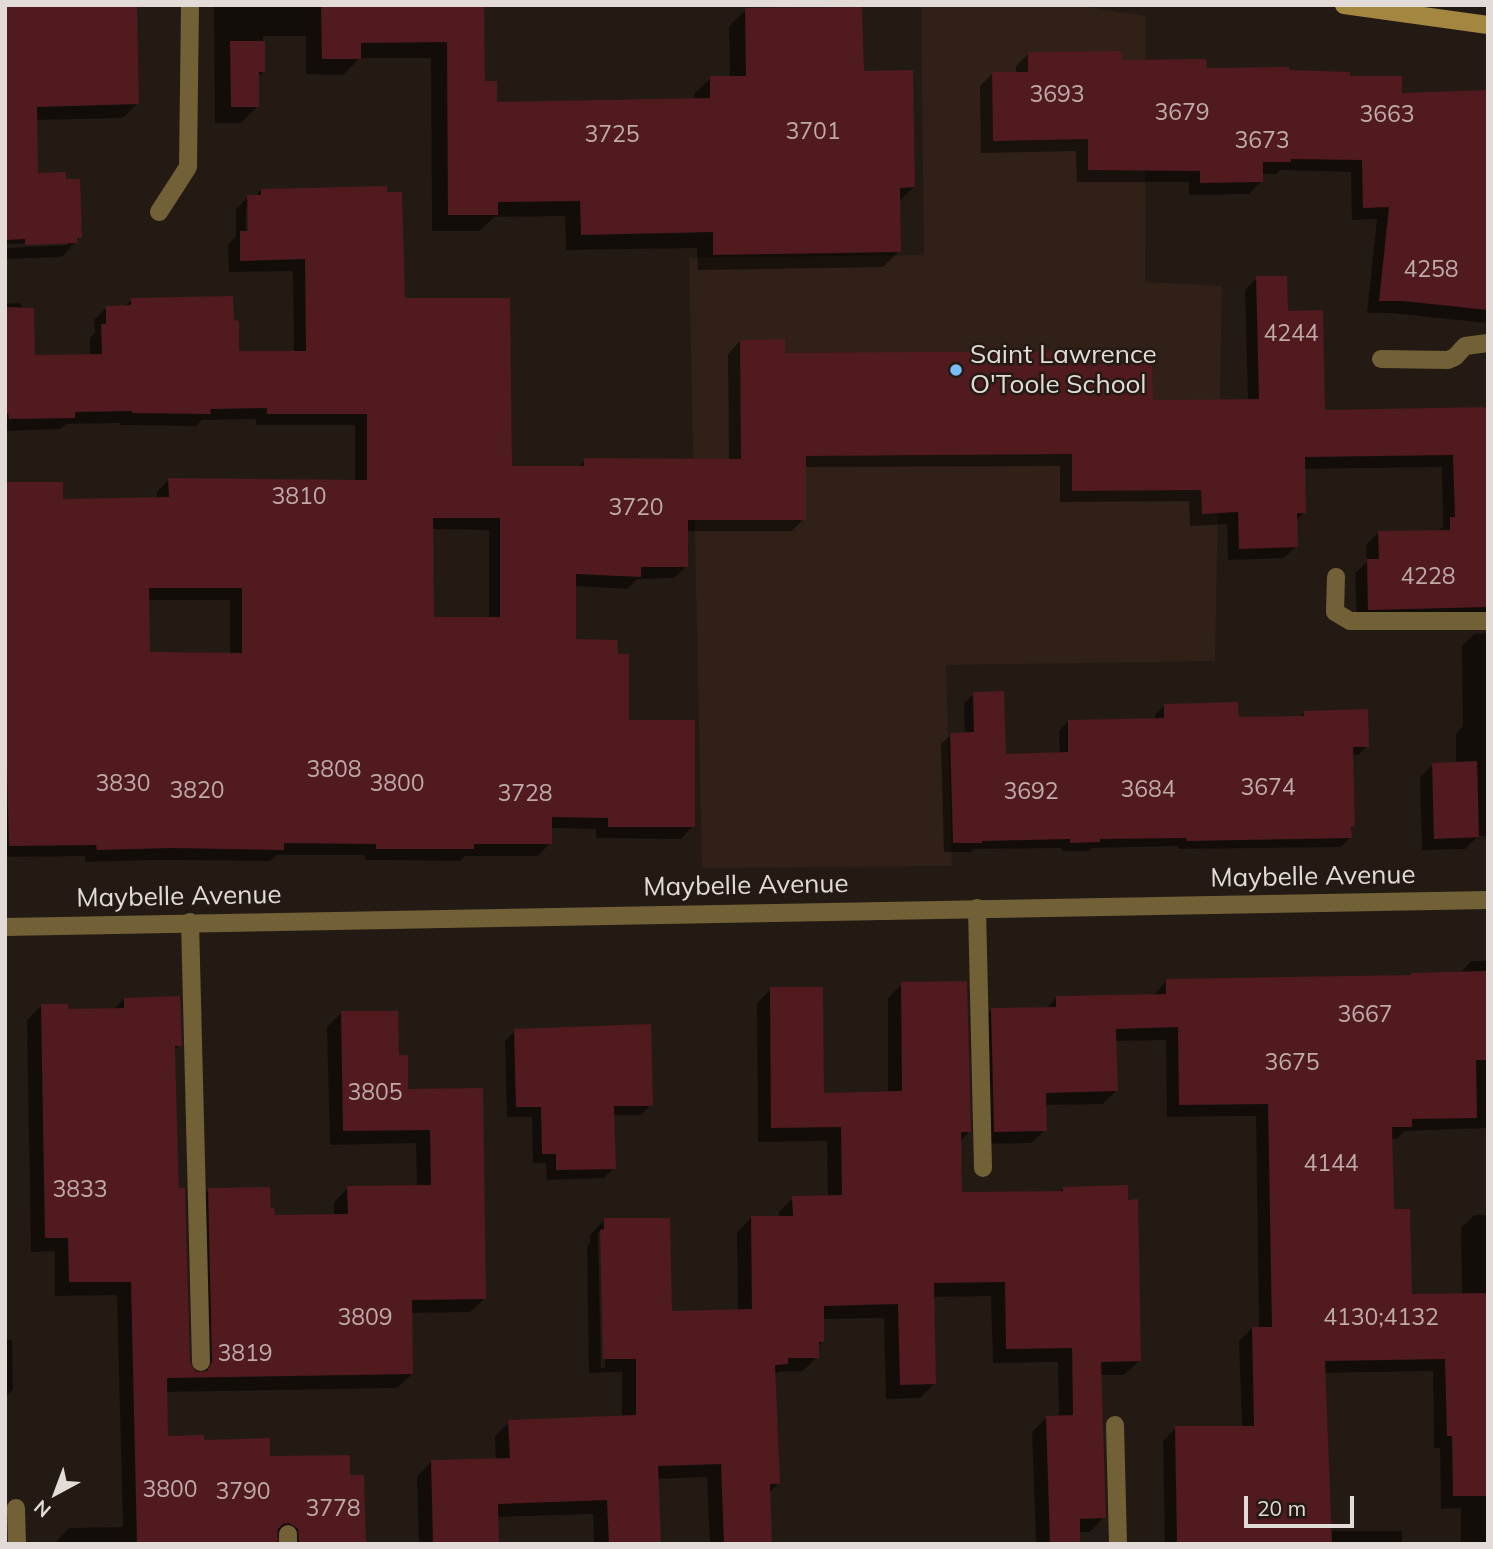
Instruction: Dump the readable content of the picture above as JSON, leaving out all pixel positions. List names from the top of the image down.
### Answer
{
  "streets": {
    "street": ["Maybelle Avenue"]
  },
  "places": ["Saint Lawrence O'Toole School"],
  "house_numbers": [
    "3693",
    "3679",
    "3663",
    "3701",
    "3725",
    "3673",
    "4258",
    "4244",
    "3810",
    "3720",
    "4228",
    "3808",
    "3830",
    "3800",
    "3674",
    "3684",
    "3820",
    "3692",
    "3728",
    "3667",
    "3675",
    "3805",
    "4144",
    "3833",
    "3809",
    "4130;4132",
    "3819",
    "3800",
    "3790",
    "3778"
  ],
  "scale_bar": "20 m",
  "north": "bottom left"
}
